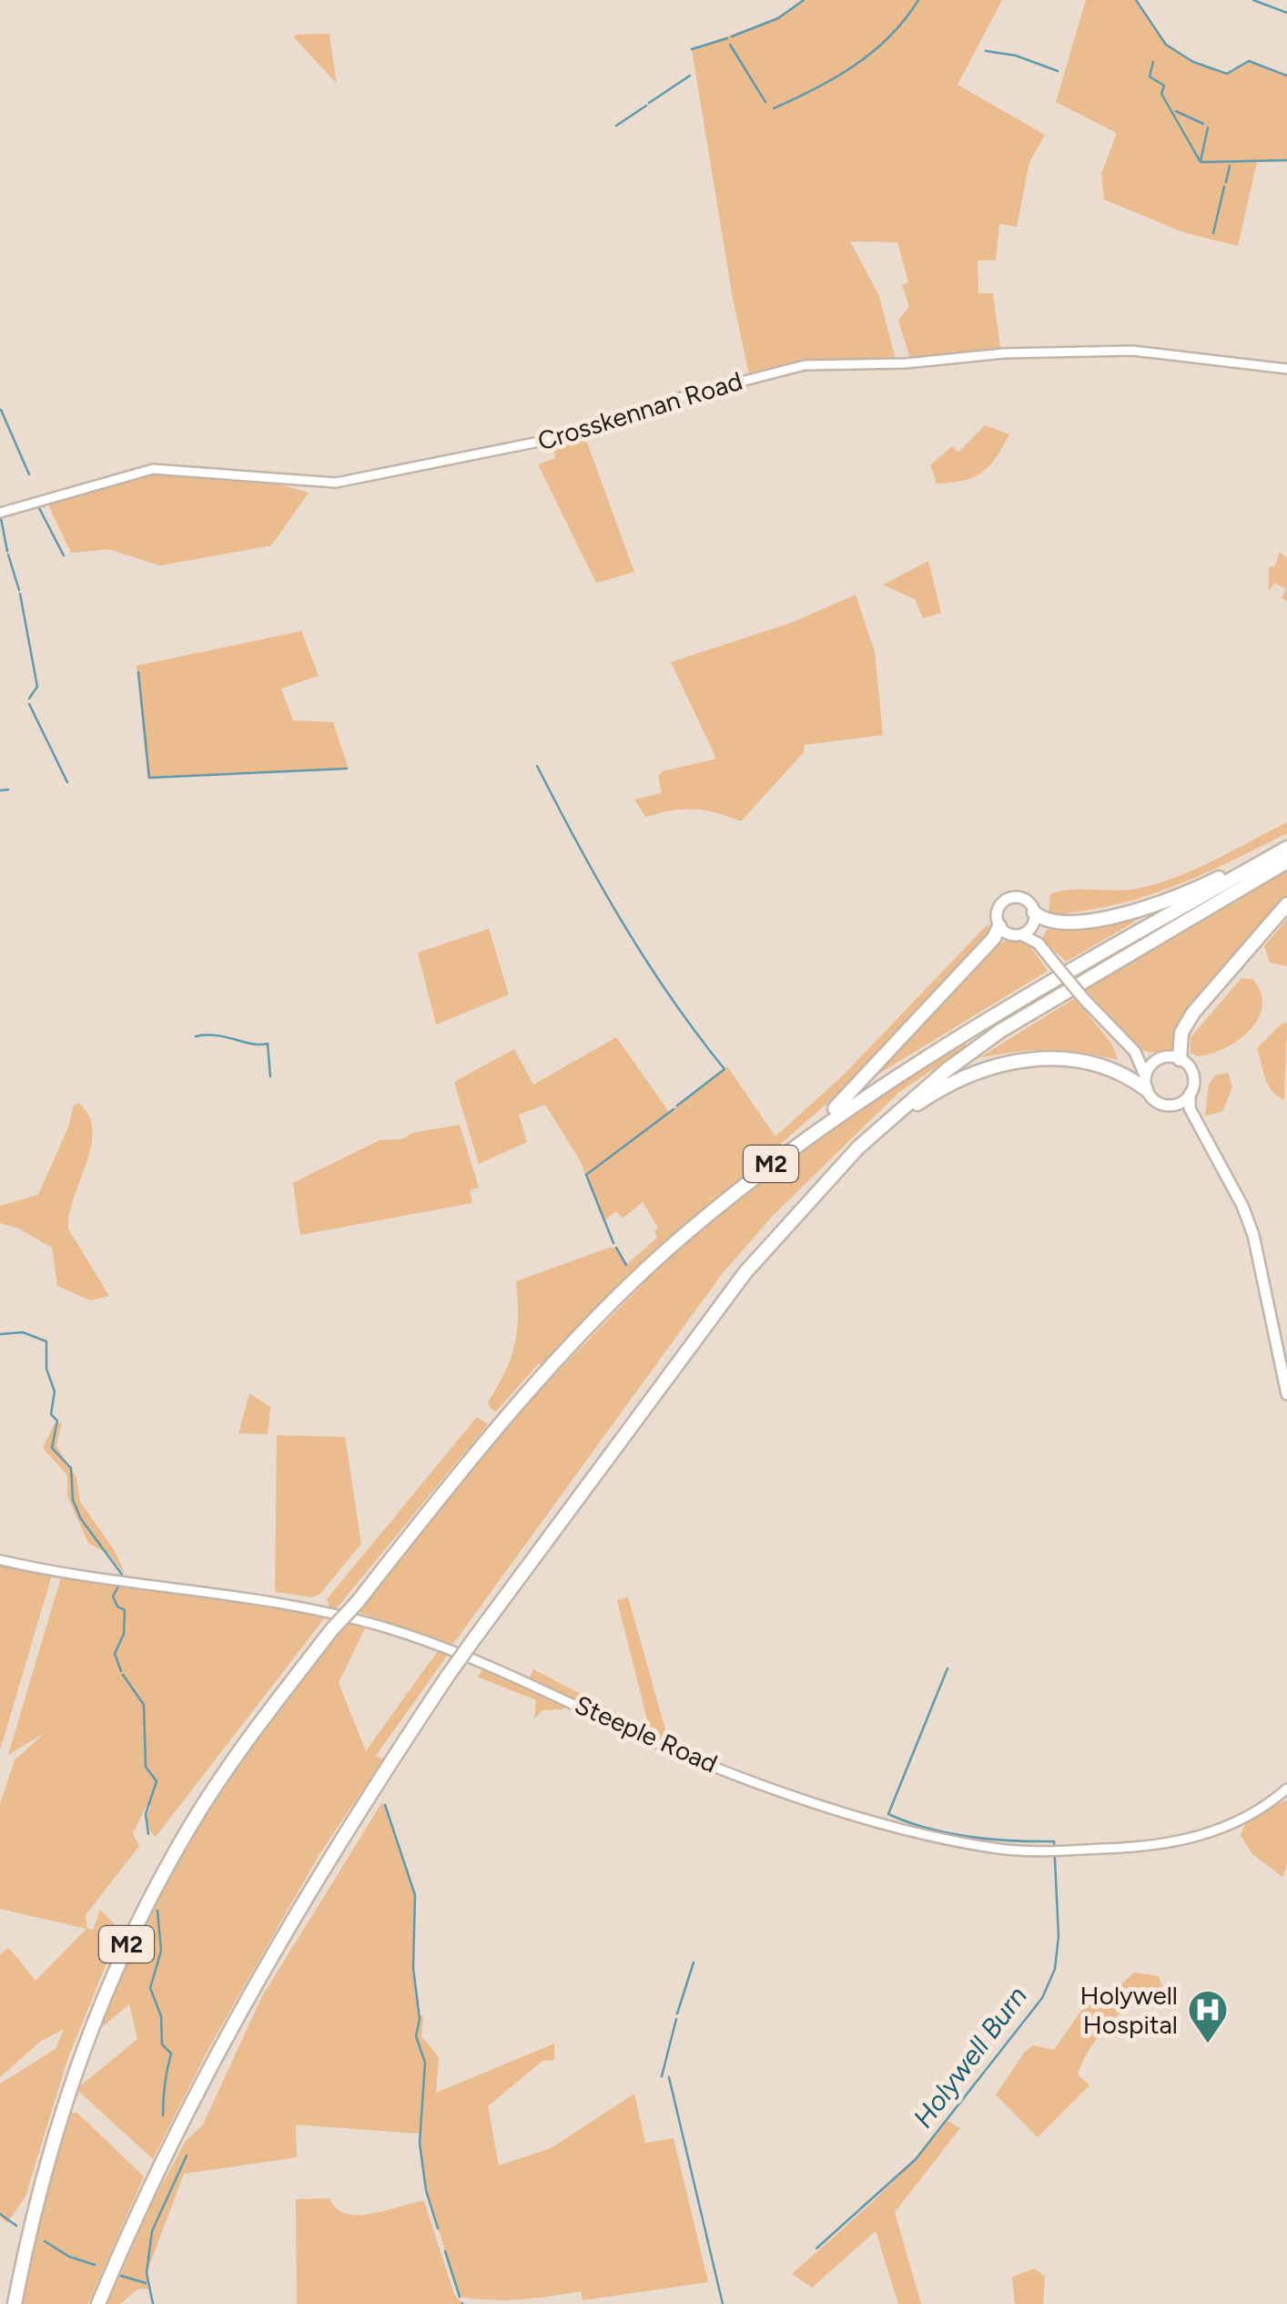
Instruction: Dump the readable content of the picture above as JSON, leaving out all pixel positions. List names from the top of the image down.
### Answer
{
  "streets": {
    "highway": ["M2"],
    "street": ["Crosskennan Road", "Steeple Road"]
  },
  "water": ["Holywell Burn"],
  "places": {
    "hospital": ["Holywell Hospital"]
  }
}
